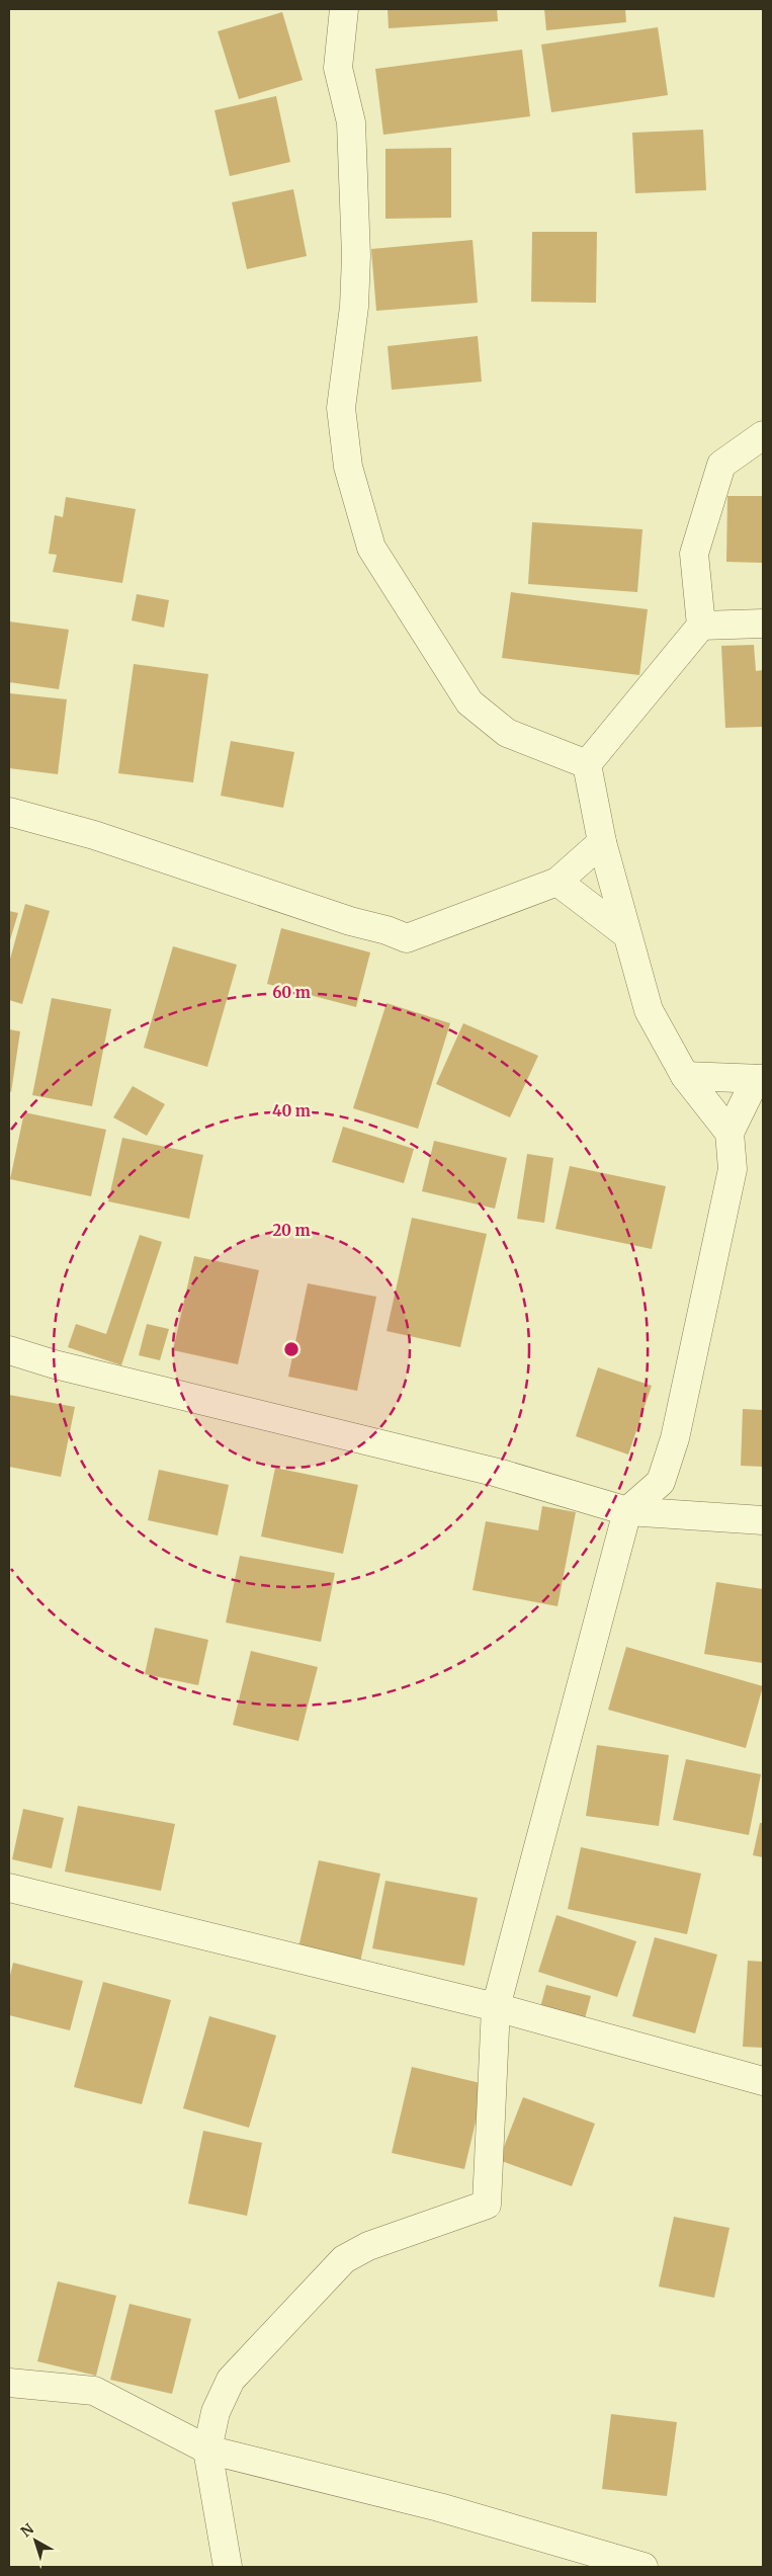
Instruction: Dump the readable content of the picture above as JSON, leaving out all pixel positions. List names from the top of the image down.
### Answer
{
  "north": "top left",
  "rings": ["60 m", "40 m", "20 m"]
}
